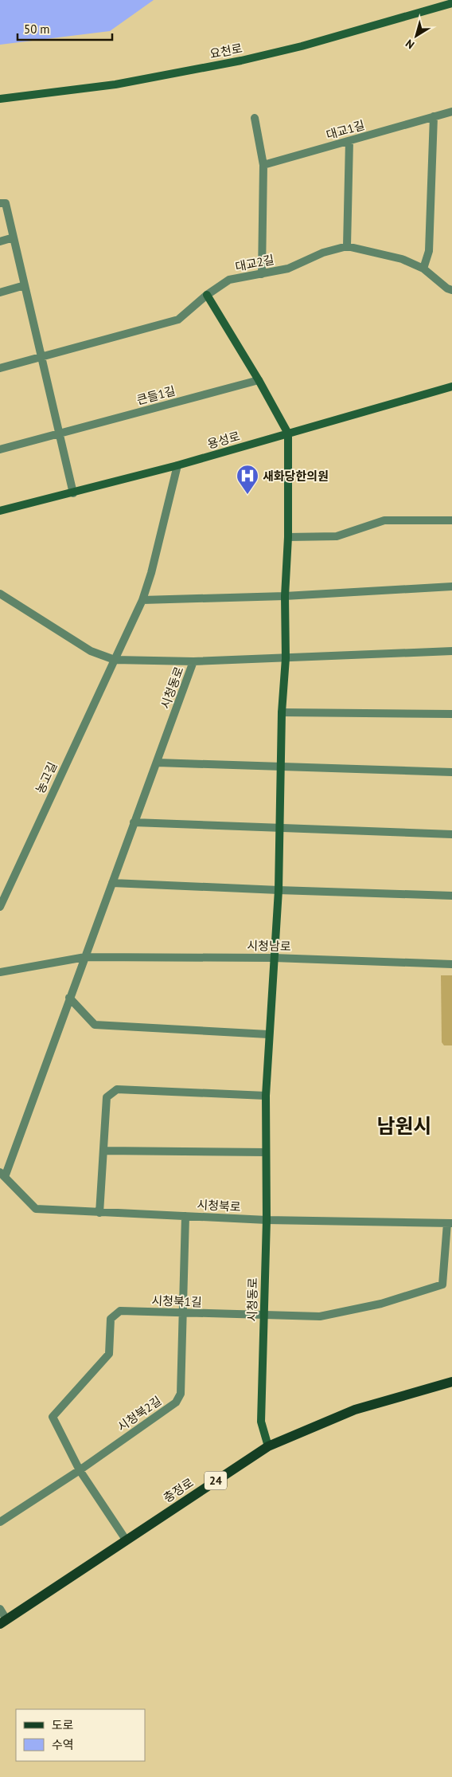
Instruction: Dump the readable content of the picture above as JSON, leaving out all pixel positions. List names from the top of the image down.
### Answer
{
  "streets": {
    "main road": ["24", "충정로"],
    "street": [
      "요천로",
      "대교1길",
      "대교2길",
      "큰들1길",
      "용성로",
      "시청동로",
      "농고길",
      "시청남로",
      "시청북로",
      "시청북1길",
      "시청북2길"
    ]
  },
  "crossings": [
    ["용성로", "시청동로"],
    ["용성로", "농고길"],
    ["시청동로", "시청남로"],
    ["시청동로", "시청북로"],
    ["시청동로", "시청북1길"],
    ["시청동로", "충정로"],
    ["시청북로", "시청북1길"],
    ["시청북로", "시청북2길"],
    ["시청북1길", "시청북2길"],
    ["시청북1길", "충정로"]
  ],
  "districts": ["남원시"],
  "places": {
    "hospital": ["새화당한의원"]
  },
  "legend": ["도로", "수역"],
  "scale_bar": "50 m",
  "north": "bottom left"
}
